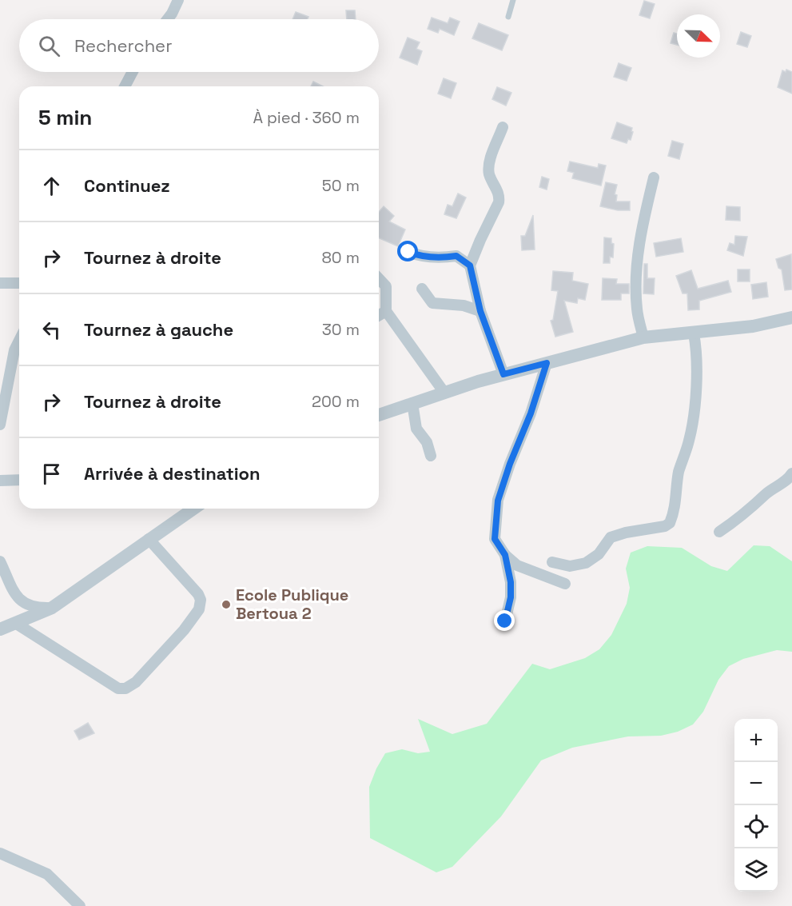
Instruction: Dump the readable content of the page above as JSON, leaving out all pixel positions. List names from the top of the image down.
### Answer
{
  "places": ["Ecole Publique Bertoua 2"],
  "north": "bottom right",
  "page": {
    "search": "Rechercher",
    "heading": ["5 min", "À pied · 360 m"],
    "list": [
      ["Continuez", "50 m"],
      ["Tournez à droite", "80 m"],
      ["Tournez à gauche", "30 m"],
      ["Tournez à droite", "200 m"],
      "Arrivée à destination"
    ],
    "map_buttons": ["+", "−"]
  }
}
